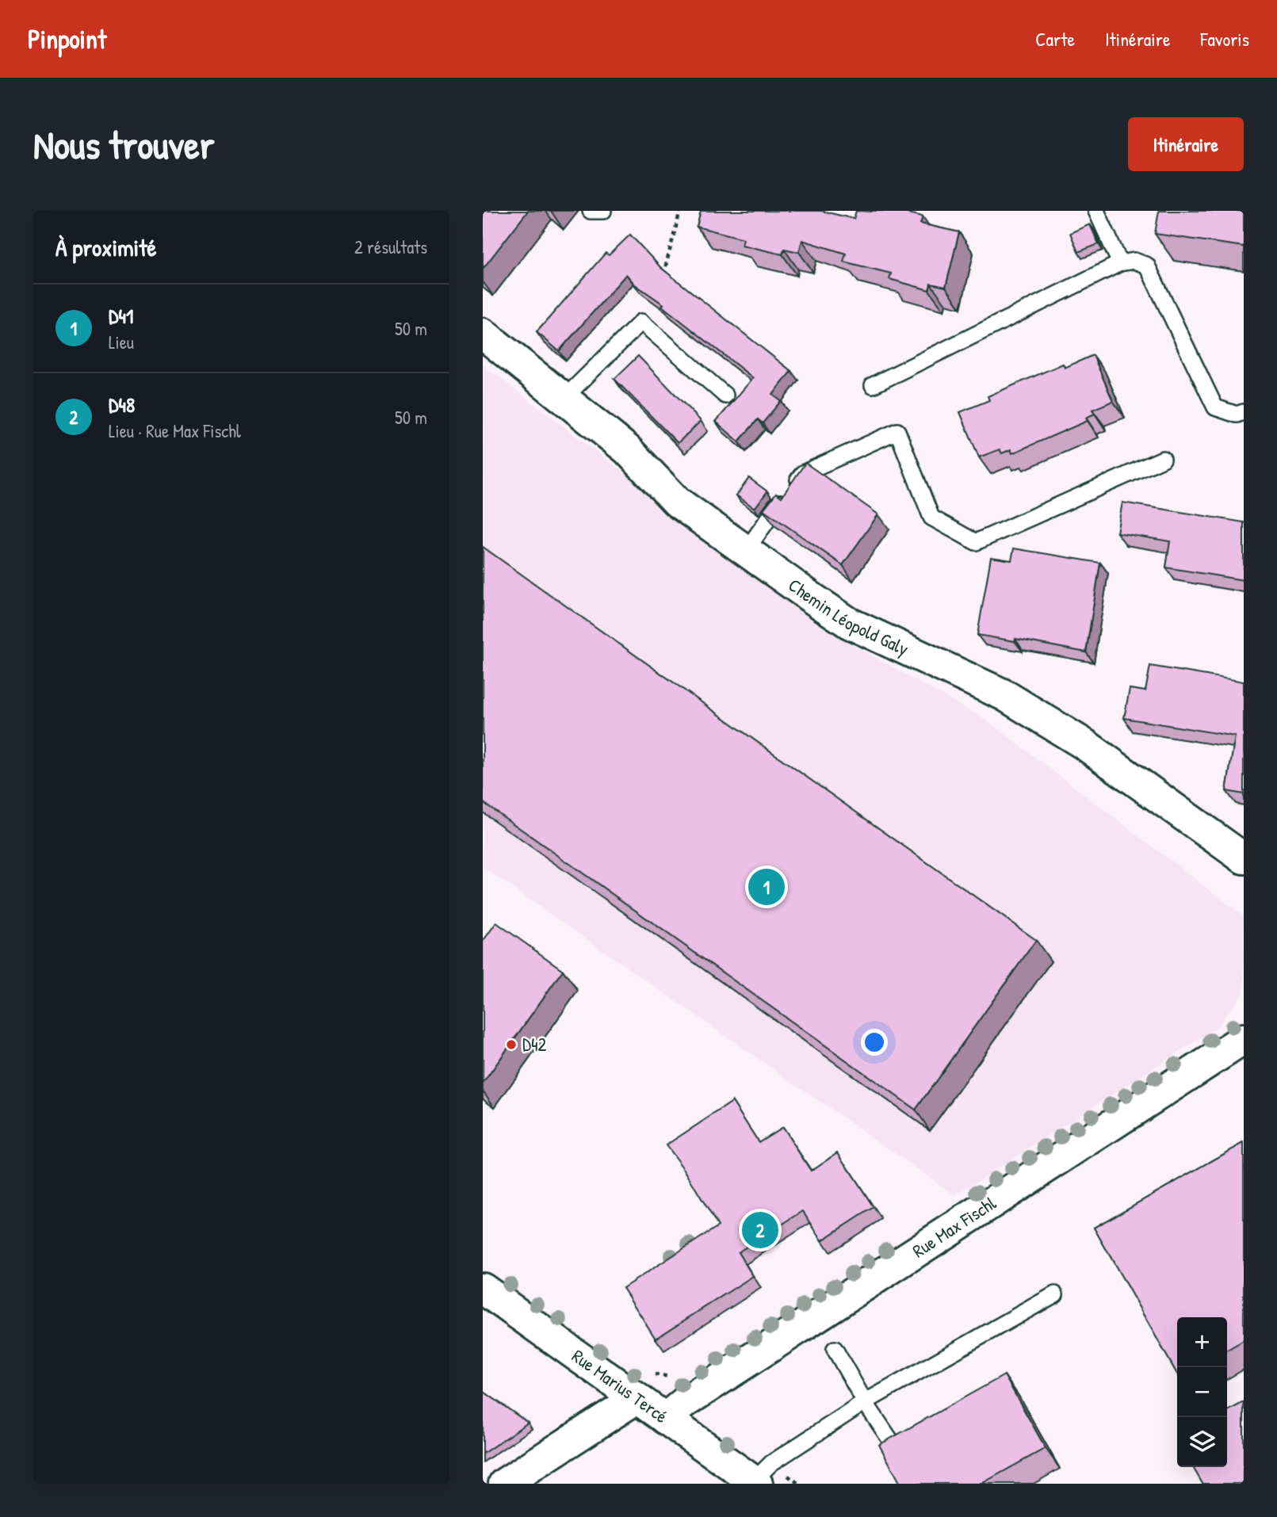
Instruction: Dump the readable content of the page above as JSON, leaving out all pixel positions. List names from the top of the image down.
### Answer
{
  "streets": {
    "street": ["Chemin Léopold Galy", "Rue Max Fischl", "Rue Marius Tercé"]
  },
  "crossings": [
    ["Rue Max Fischl", "Rue Marius Tercé"]
  ],
  "places": ["D42"],
  "page": {
    "header": "Pinpoint",
    "nav": ["Carte", "Itinéraire", "Favoris"],
    "buttons": "Itinéraire",
    "title": "Nous trouver",
    "heading": ["À proximité", "2 résultats"],
    "list": [
      {
        "mark": "1",
        "name": "D41",
        "note": "Lieu",
        "value": "50 m"
      },
      {
        "mark": "2",
        "name": "D48",
        "note": "Lieu · Rue Max Fischl",
        "value": "50 m"
      }
    ],
    "pins": ["1", "2"],
    "map_buttons": ["+", "−"]
  }
}
